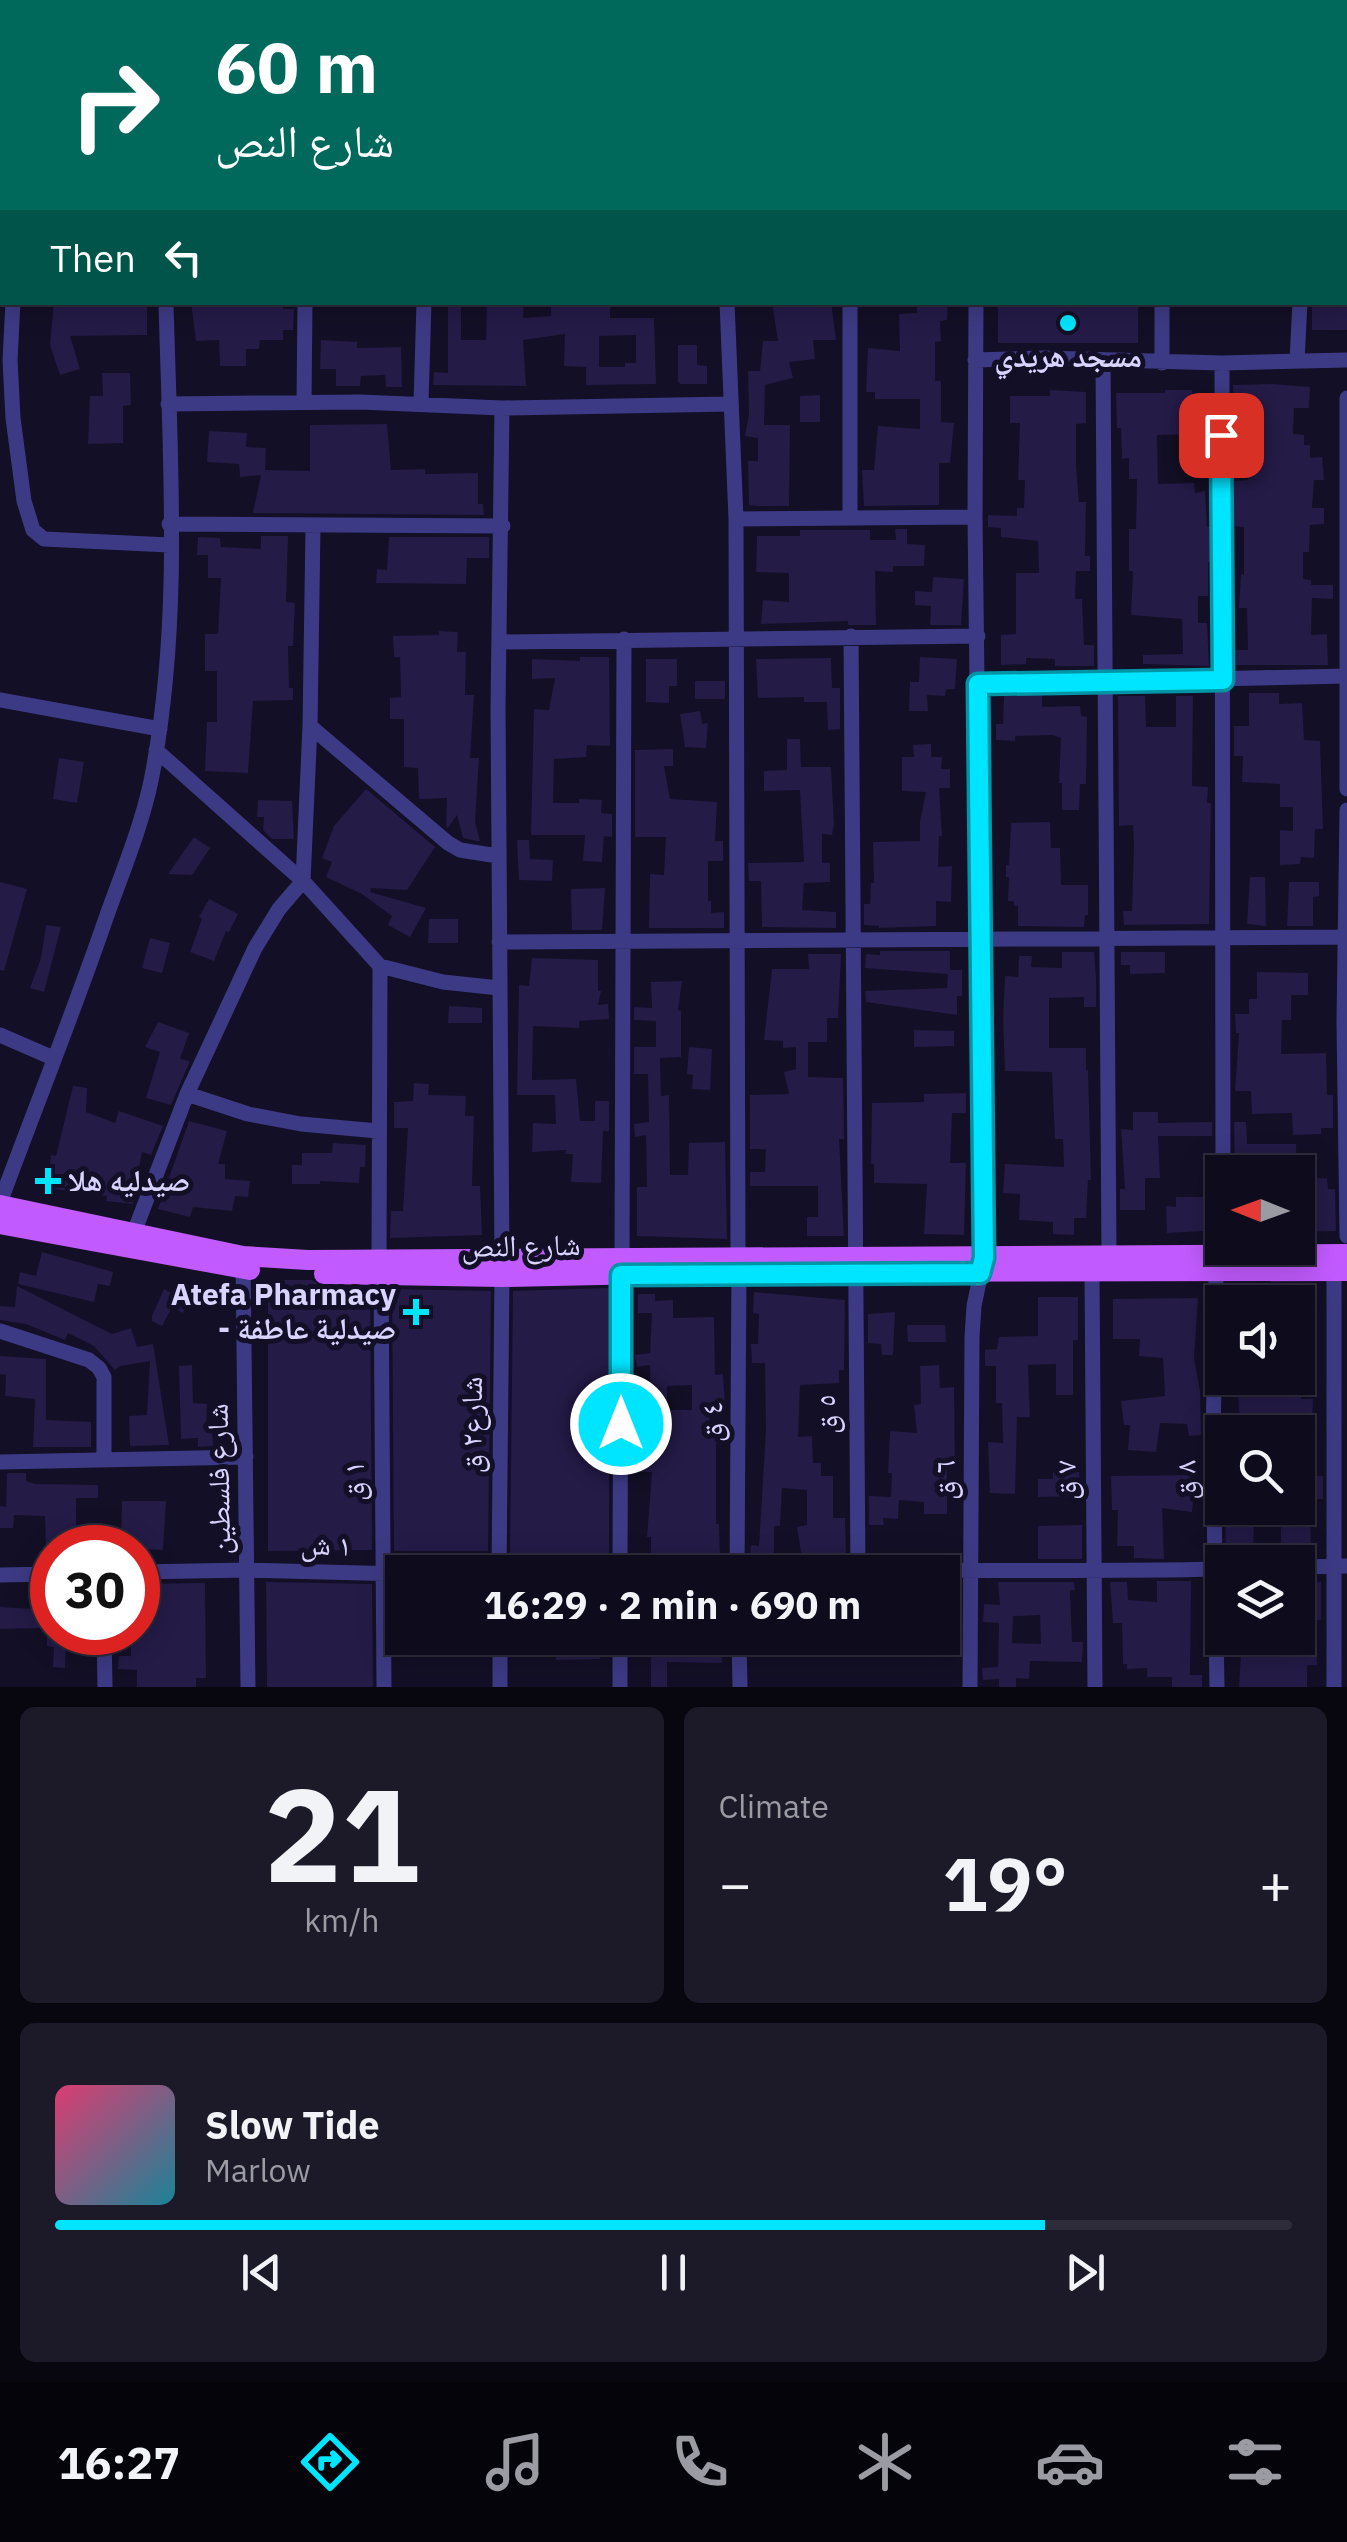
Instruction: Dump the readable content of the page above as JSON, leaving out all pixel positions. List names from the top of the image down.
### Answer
{
  "streets": {
    "main road": ["شارع النص"],
    "street": [
      "٥ ق",
      "٤ ق",
      "شارع٢ ق",
      "شارع فلسطين",
      "٦ ق",
      "٧ ق",
      "٨ ق",
      "١ ق",
      "١ ش"
    ]
  },
  "crossings": [
    ["شارع النص", "٥ ق"],
    ["شارع النص", "٤ ق"],
    ["شارع النص", "شارع٢ ق"],
    ["شارع النص", "شارع فلسطين"],
    ["شارع النص", "٦ ق"],
    ["شارع النص", "٧ ق"],
    ["شارع النص", "١ ق"],
    ["شارع فلسطين", "١ ش"],
    ["١ ق", "١ ش"]
  ],
  "places": {
    "other": ["مسجد هريدي"],
    "health": ["صيدليه هلا", "Atefa Pharmacy - صيدلية عاطفة"]
  },
  "north": "left",
  "page": {
    "turn": ["60 m", "شارع النص"],
    "then": "Then",
    "limit": "30",
    "trip": "16:29 · 2 min · 690 m",
    "tile": [
      ["21", "km/h"],
      "Climate"
    ],
    "heat": ["−", "19°", "+"],
    "song": ["Slow Tide", "Marlow"],
    "tabs": "16:27"
  }
}
